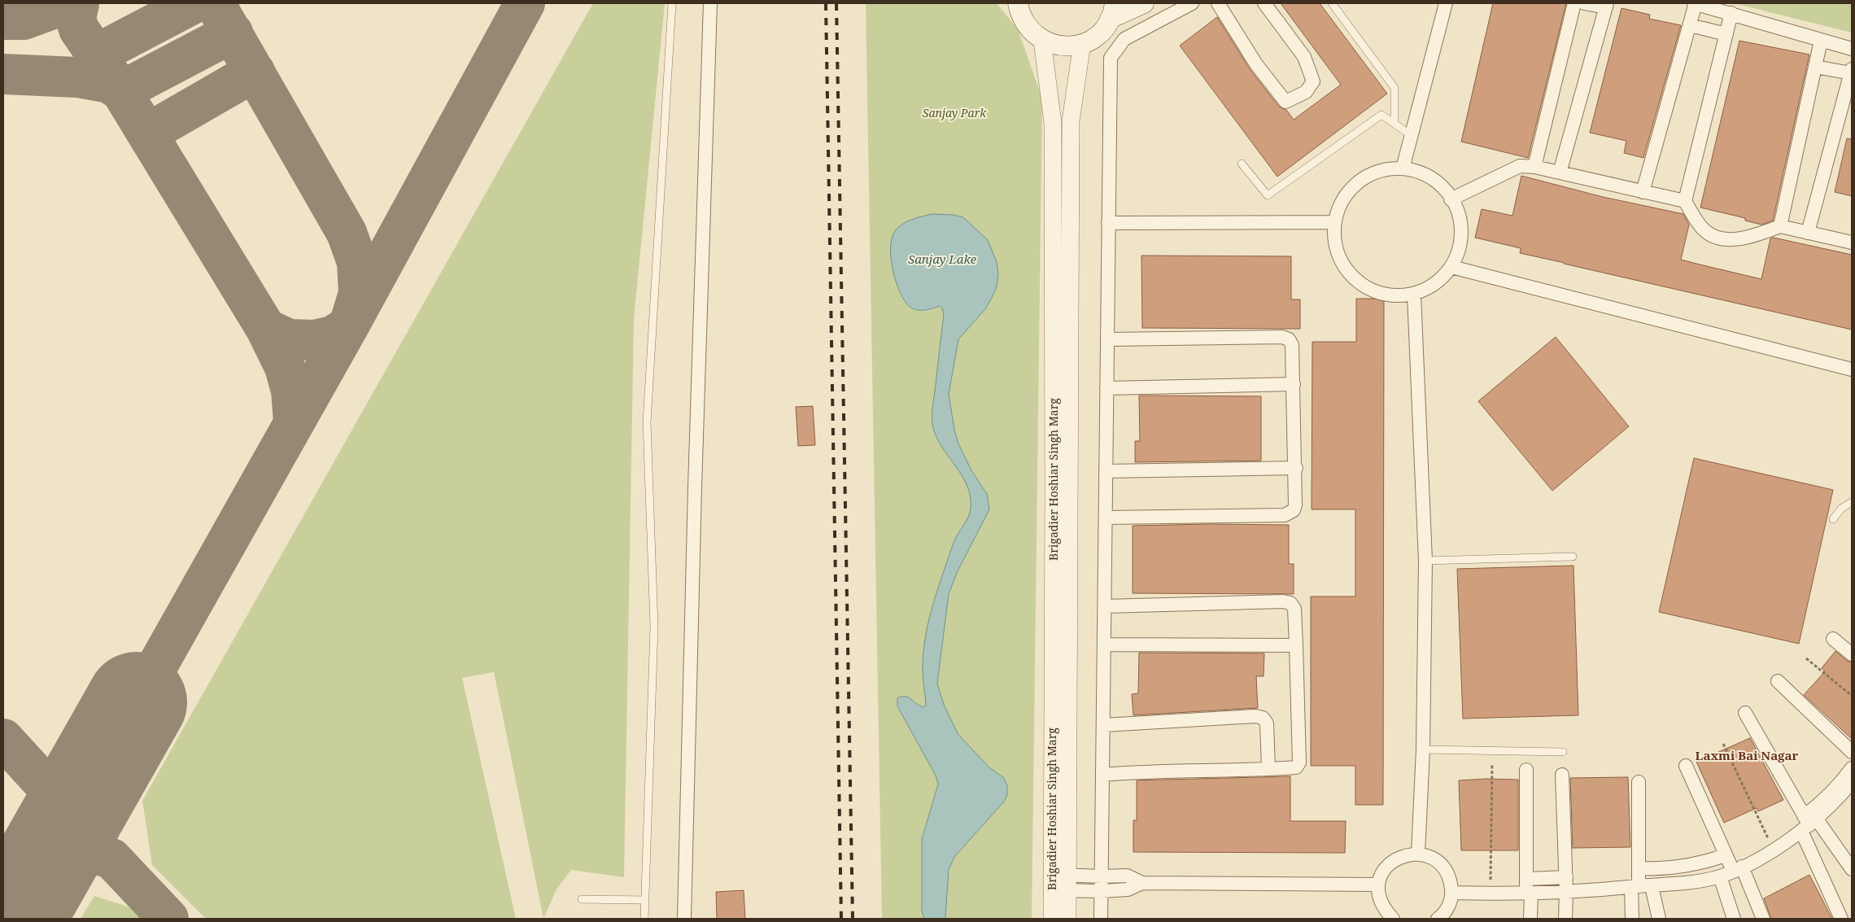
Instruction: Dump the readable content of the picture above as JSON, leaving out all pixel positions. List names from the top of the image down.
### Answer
{
  "streets": {
    "street": ["Brigadier Hoshiar Singh Marg"]
  },
  "districts": ["Laxmi Bai Nagar"],
  "water": ["Sanjay Lake"],
  "parks": ["Sanjay Park"]
}
